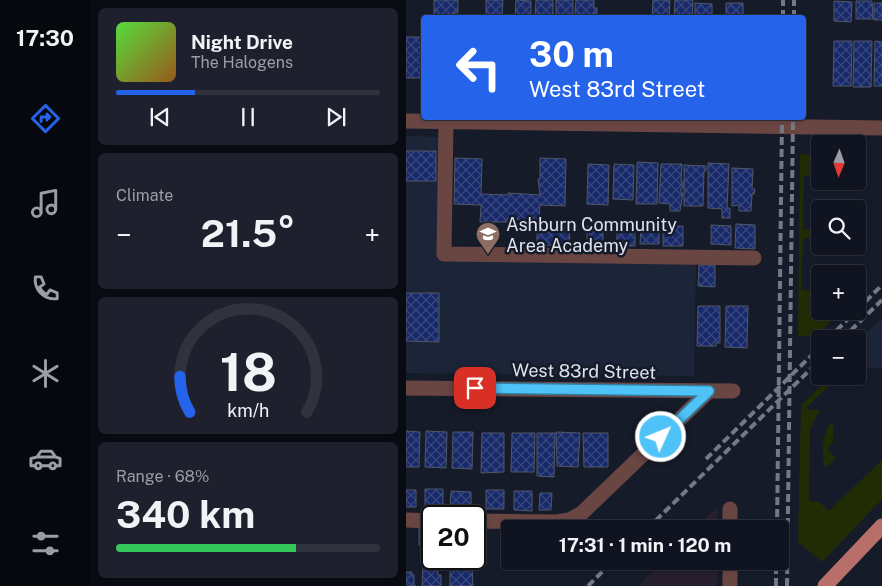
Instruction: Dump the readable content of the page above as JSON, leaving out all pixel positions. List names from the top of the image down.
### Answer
{
  "streets": {
    "street": ["West 83rd Street"]
  },
  "places": {
    "school or university": ["Ashburn Community Area Academy"]
  },
  "north": "bottom",
  "page": {
    "tabs": "17:30",
    "turn": ["30 m", "West 83rd Street"],
    "song": ["Night Drive", "The Halogens"],
    "map_buttons": ["+", "−"],
    "tile": [
      "Climate",
      ["Range · 68%", "340 km"]
    ],
    "heat": ["−", "21.5°", "+"],
    "limit": "20",
    "trip": "17:31 · 1 min · 120 m",
    "gauge": ["18", "km/h"]
  }
}
